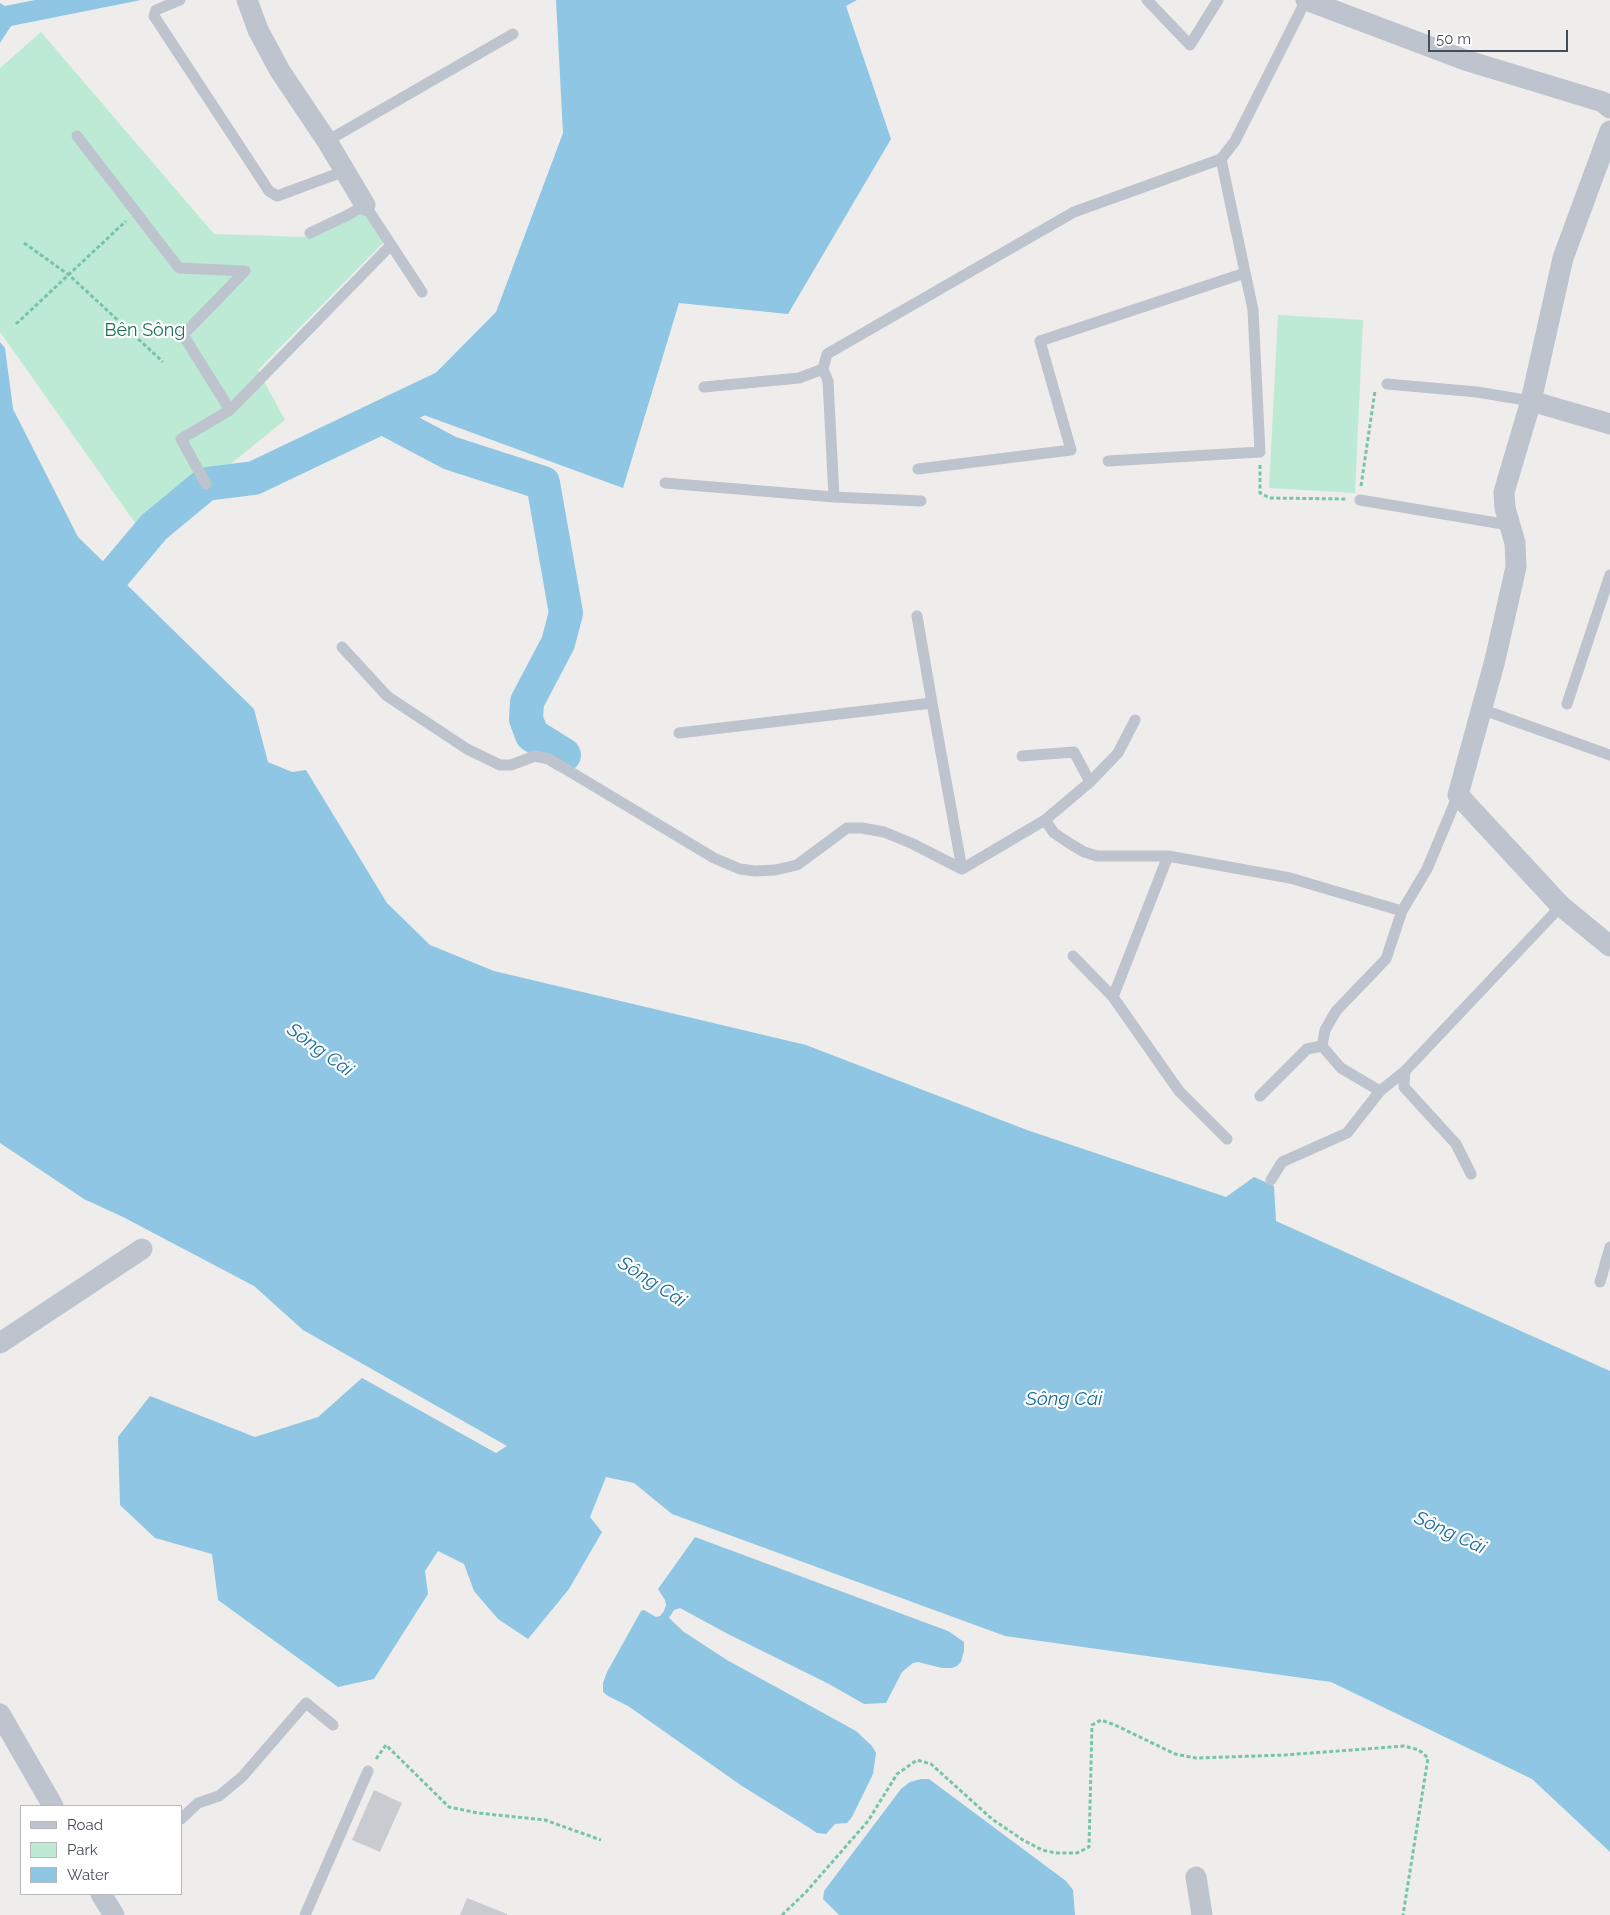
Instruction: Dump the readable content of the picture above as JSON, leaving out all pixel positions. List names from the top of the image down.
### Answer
{
  "water": ["Sông Cái"],
  "parks": ["Bên Sông"],
  "legend": ["Road", "Park", "Water"],
  "scale_bar": "50 m"
}
